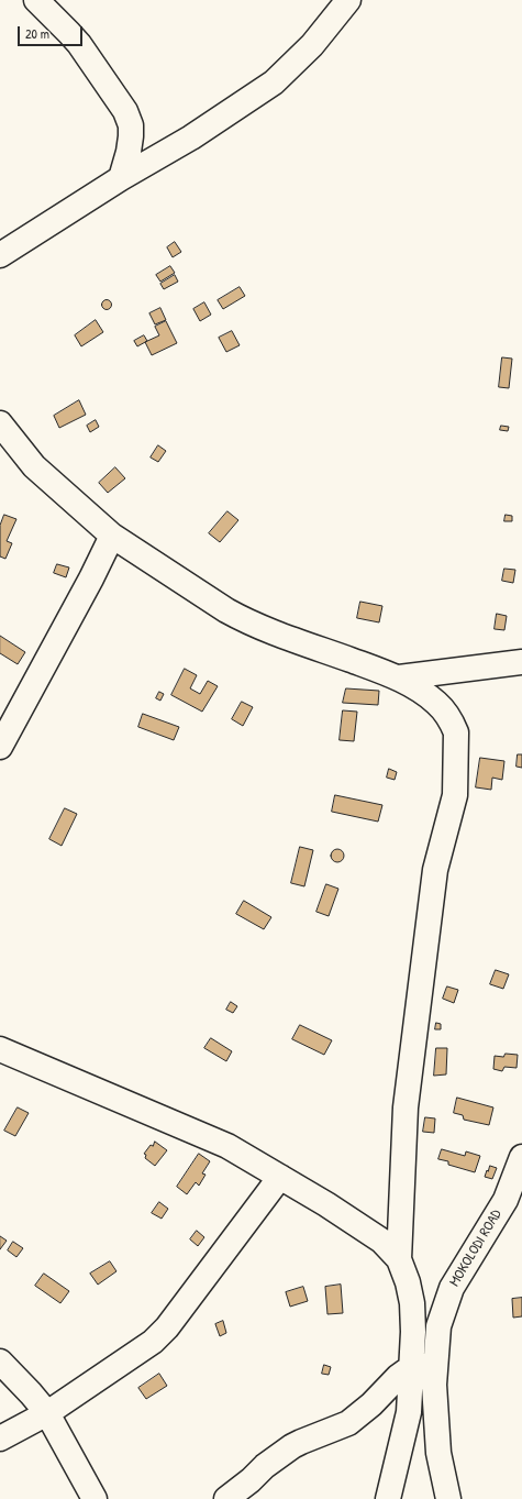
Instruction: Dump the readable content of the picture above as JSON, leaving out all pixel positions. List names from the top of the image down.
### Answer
{
  "streets": {
    "street": ["MOKOLODI ROAD"]
  },
  "scale_bar": "20 m"
}
